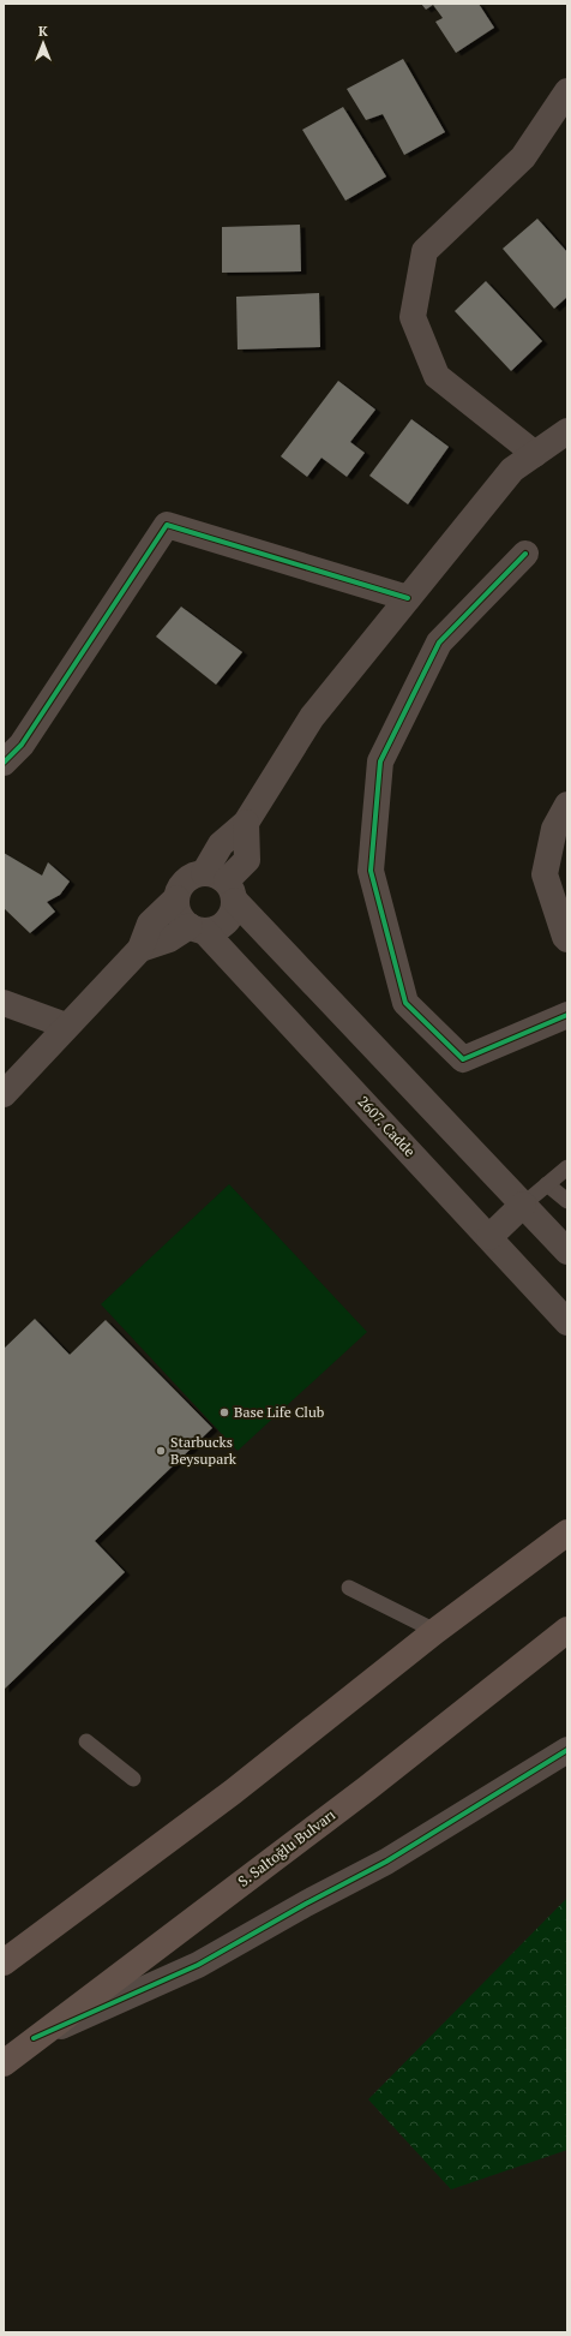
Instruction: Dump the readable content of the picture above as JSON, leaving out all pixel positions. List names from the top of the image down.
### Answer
{
  "streets": {
    "main road": ["S. Saltoğlu Bulvarı"],
    "street": ["2607. Cadde"]
  },
  "places": ["Base Life Club", "Starbucks Beysupark"],
  "north": "top"
}
